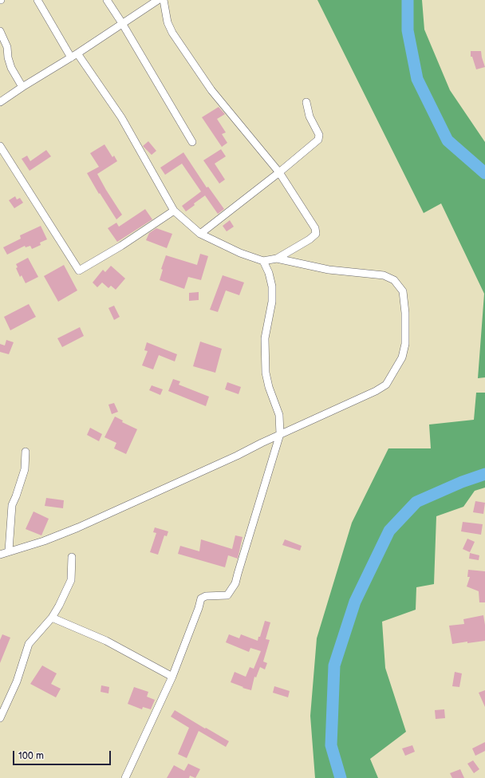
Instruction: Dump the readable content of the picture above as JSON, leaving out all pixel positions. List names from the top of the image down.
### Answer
{
  "scale_bar": "100 m"
}
